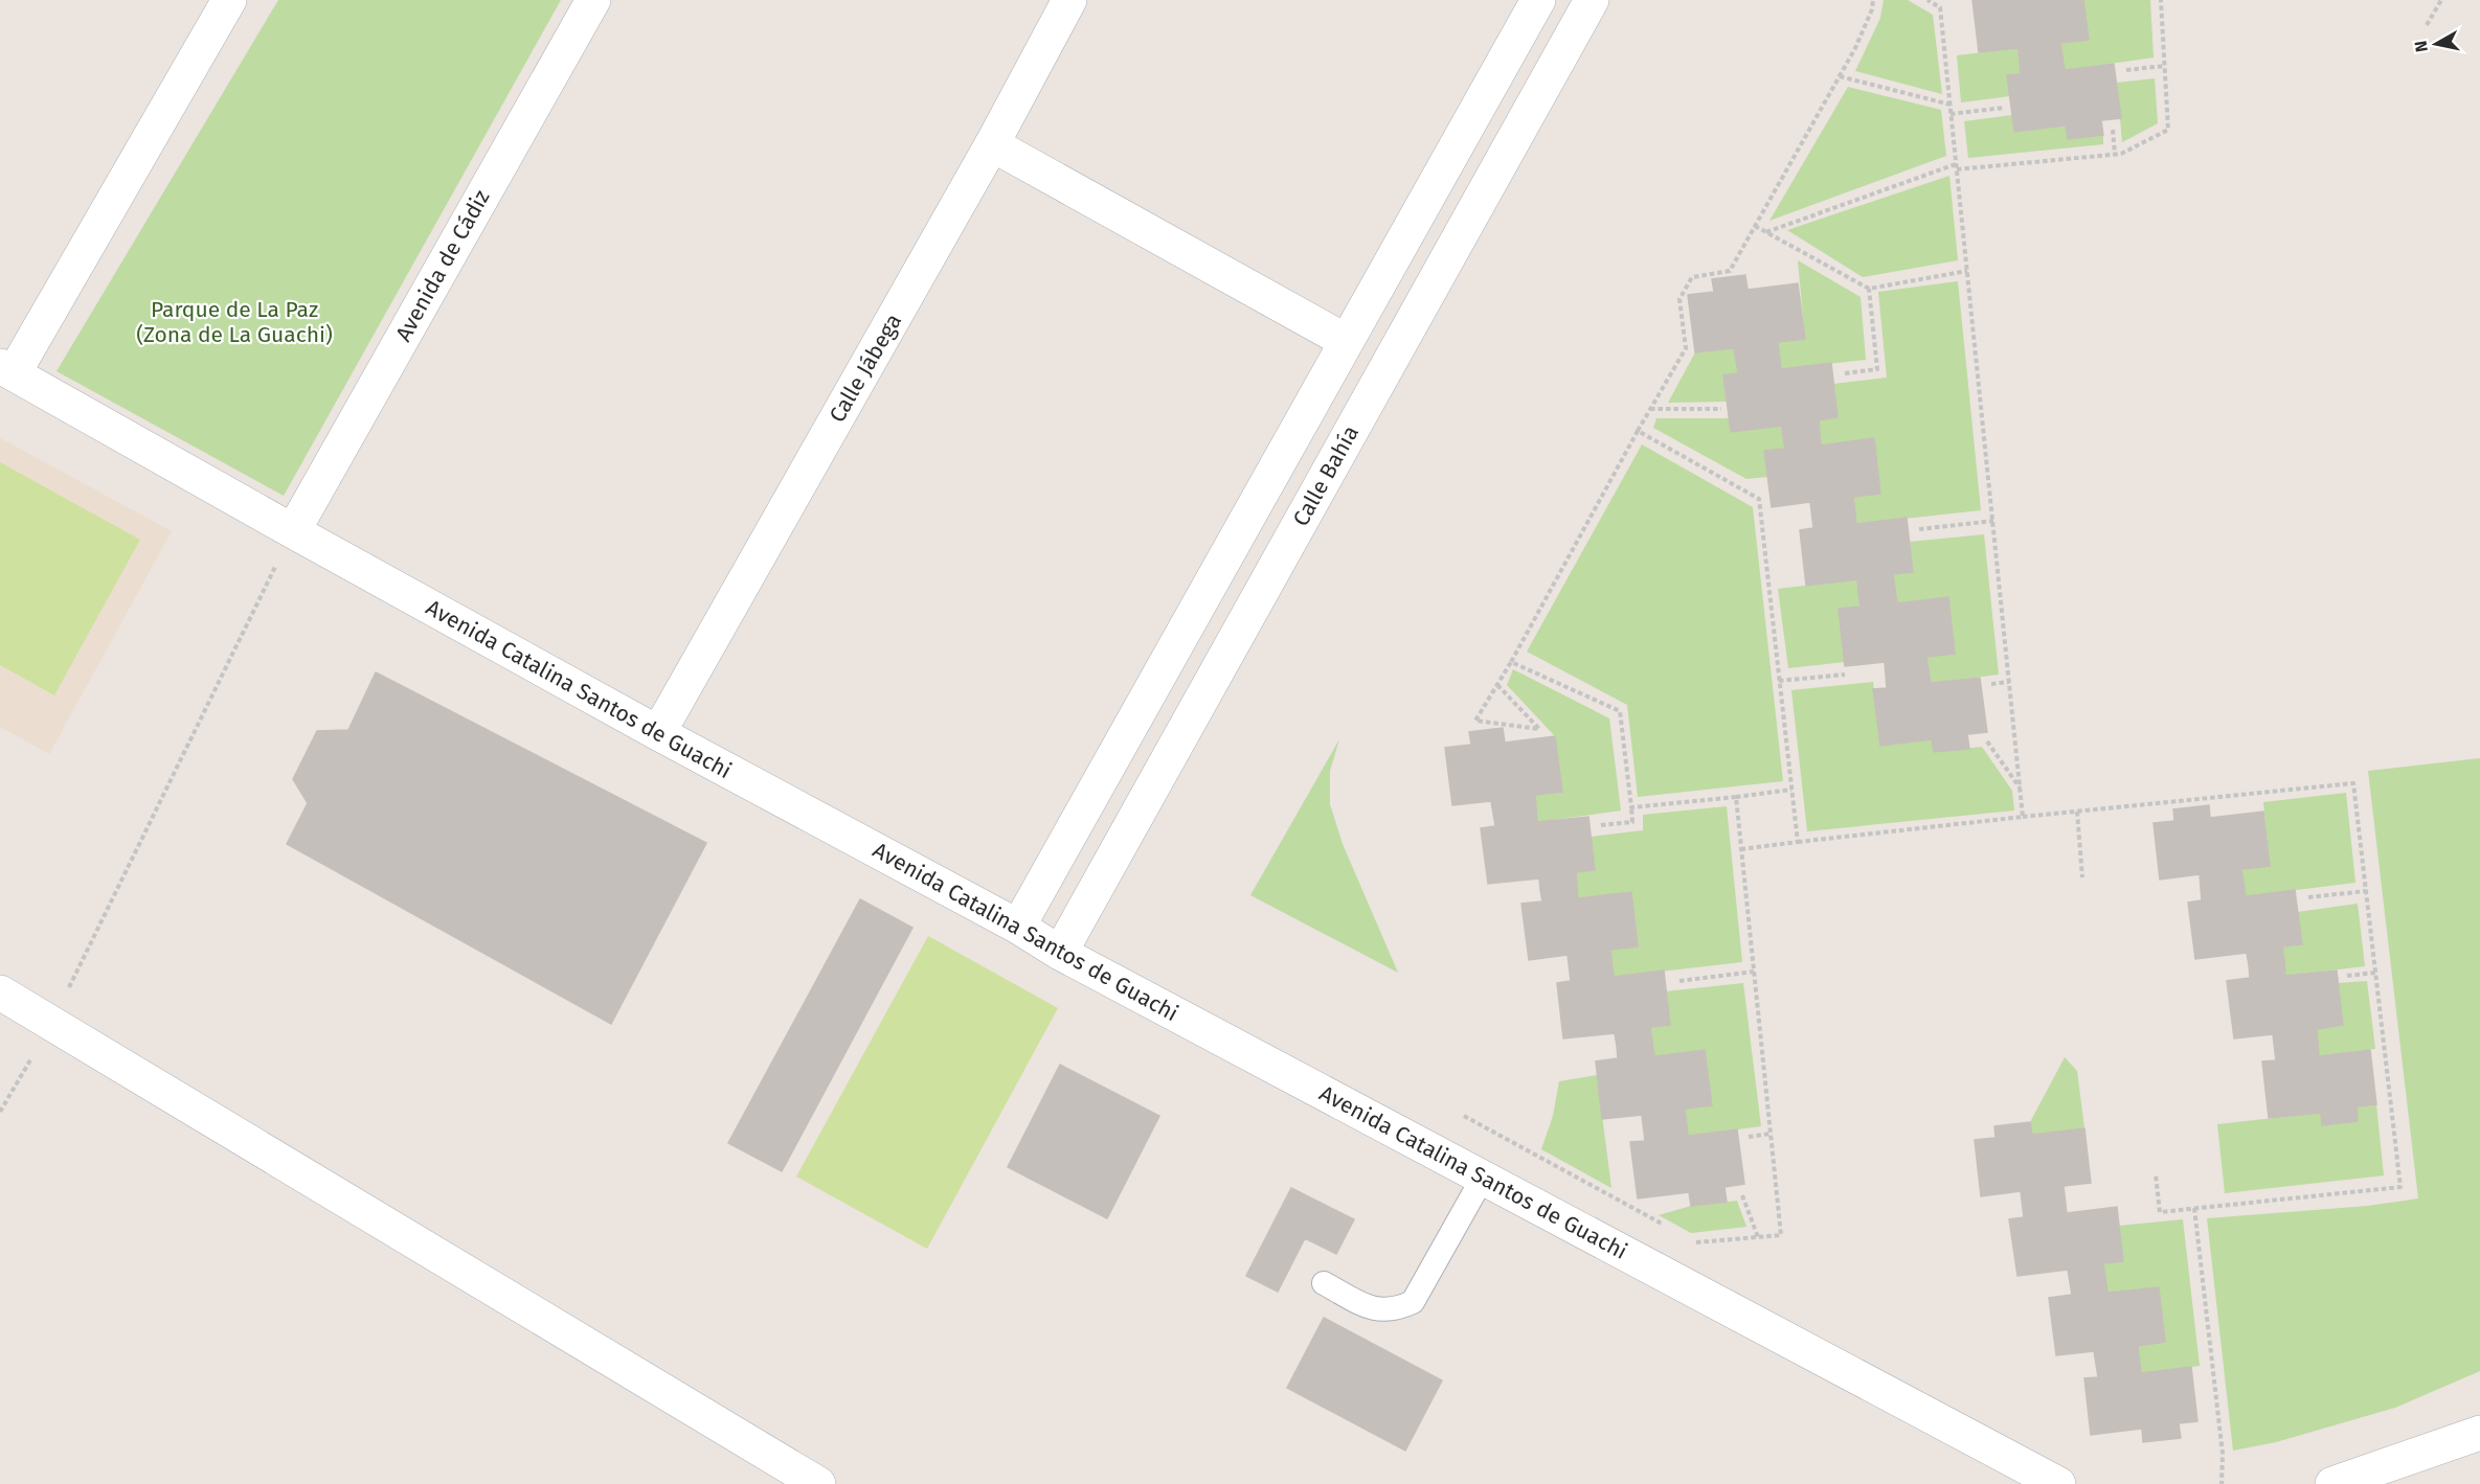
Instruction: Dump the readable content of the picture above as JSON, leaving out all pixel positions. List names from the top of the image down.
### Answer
{
  "streets": {
    "street": [
      "Avenida de Cádiz",
      "Calle Jábega",
      "Calle Bahía",
      "Avenida Catalina Santos de Guachi"
    ]
  },
  "crossings": [
    ["Avenida de Cádiz", "Avenida Catalina Santos de Guachi"],
    ["Calle Jábega", "Avenida Catalina Santos de Guachi"],
    ["Calle Bahía", "Avenida Catalina Santos de Guachi"]
  ],
  "parks": ["Parque de La Paz (Zona de La Guachi)"],
  "north": "left"
}
